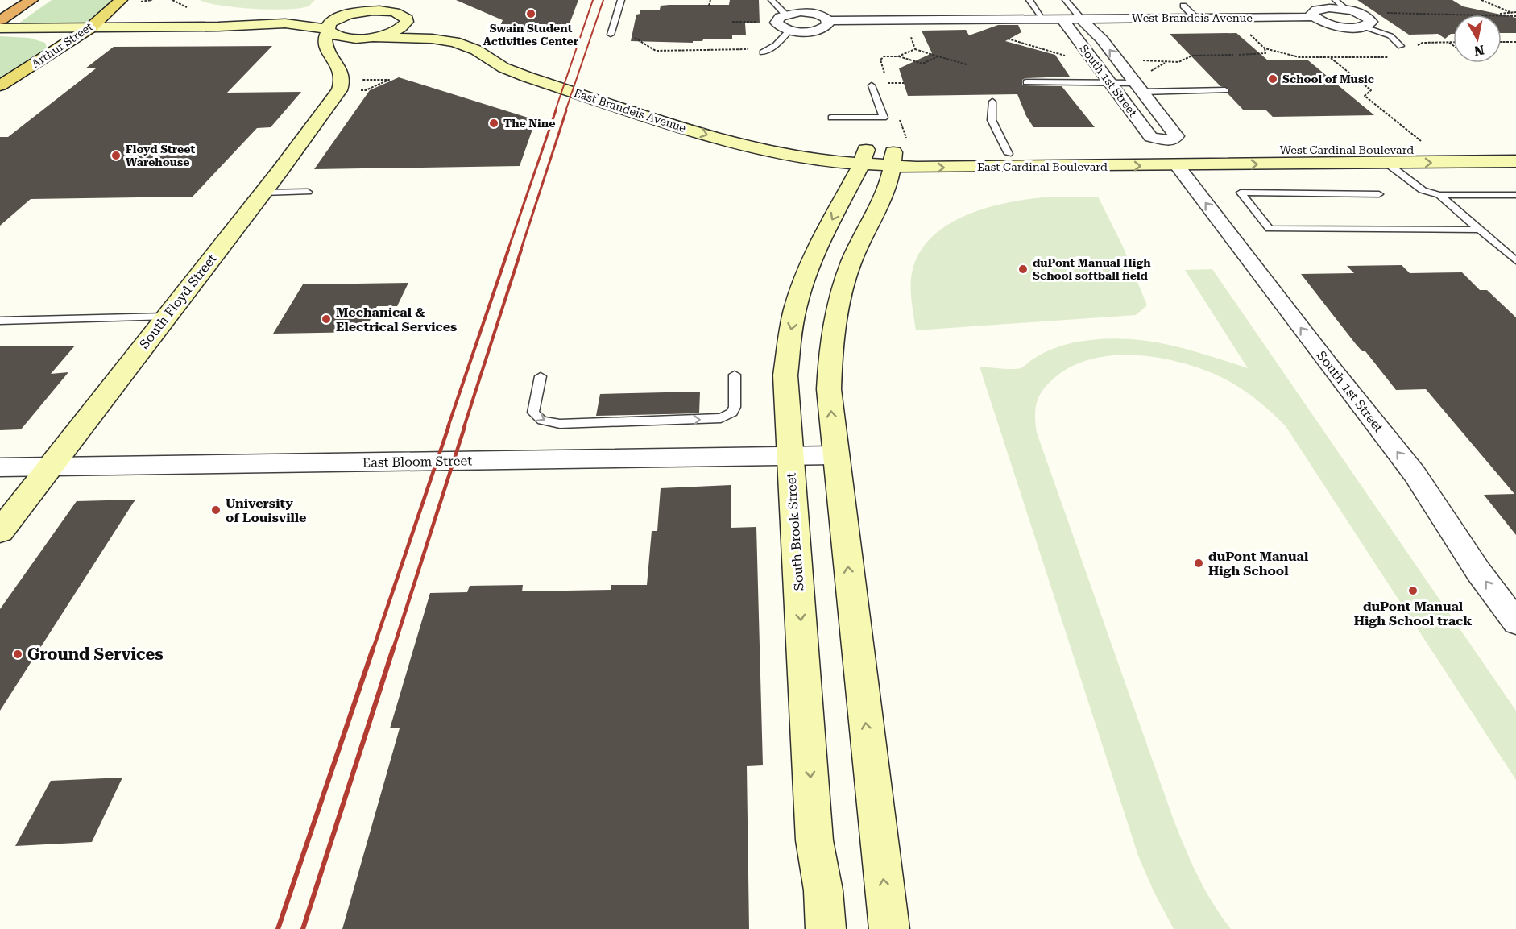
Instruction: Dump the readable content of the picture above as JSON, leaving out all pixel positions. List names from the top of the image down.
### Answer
{
  "streets": {
    "main road": [
      "Arthur Street",
      "East Brandeis Avenue",
      "West Cardinal Boulevard",
      "East Cardinal Boulevard",
      "South Floyd Street",
      "South Brook Street"
    ],
    "street": ["West Brandeis Avenue", "South 1st Street", "East Bloom Street"]
  },
  "crossings": [
    ["West Brandeis Avenue", "South 1st Street"],
    ["South 1st Street", "West Cardinal Boulevard"],
    ["South 1st Street", "East Cardinal Boulevard"],
    ["East Brandeis Avenue", "East Cardinal Boulevard"],
    ["East Brandeis Avenue", "South Brook Street"],
    ["West Cardinal Boulevard", "East Cardinal Boulevard"],
    ["South Floyd Street", "East Bloom Street"],
    ["East Bloom Street", "South Brook Street"]
  ],
  "one_way": ["South 1st Street"],
  "places": [
    "Swain Student Activities Center",
    "School of Music",
    "The Nine",
    "Floyd Street Warehouse",
    "duPont Manual High School softball field",
    "Mechanical & Electrical Services",
    "University of Louisville",
    "duPont Manual High School",
    "duPont Manual High School track",
    "Ground Services"
  ],
  "north": "bottom"
}
